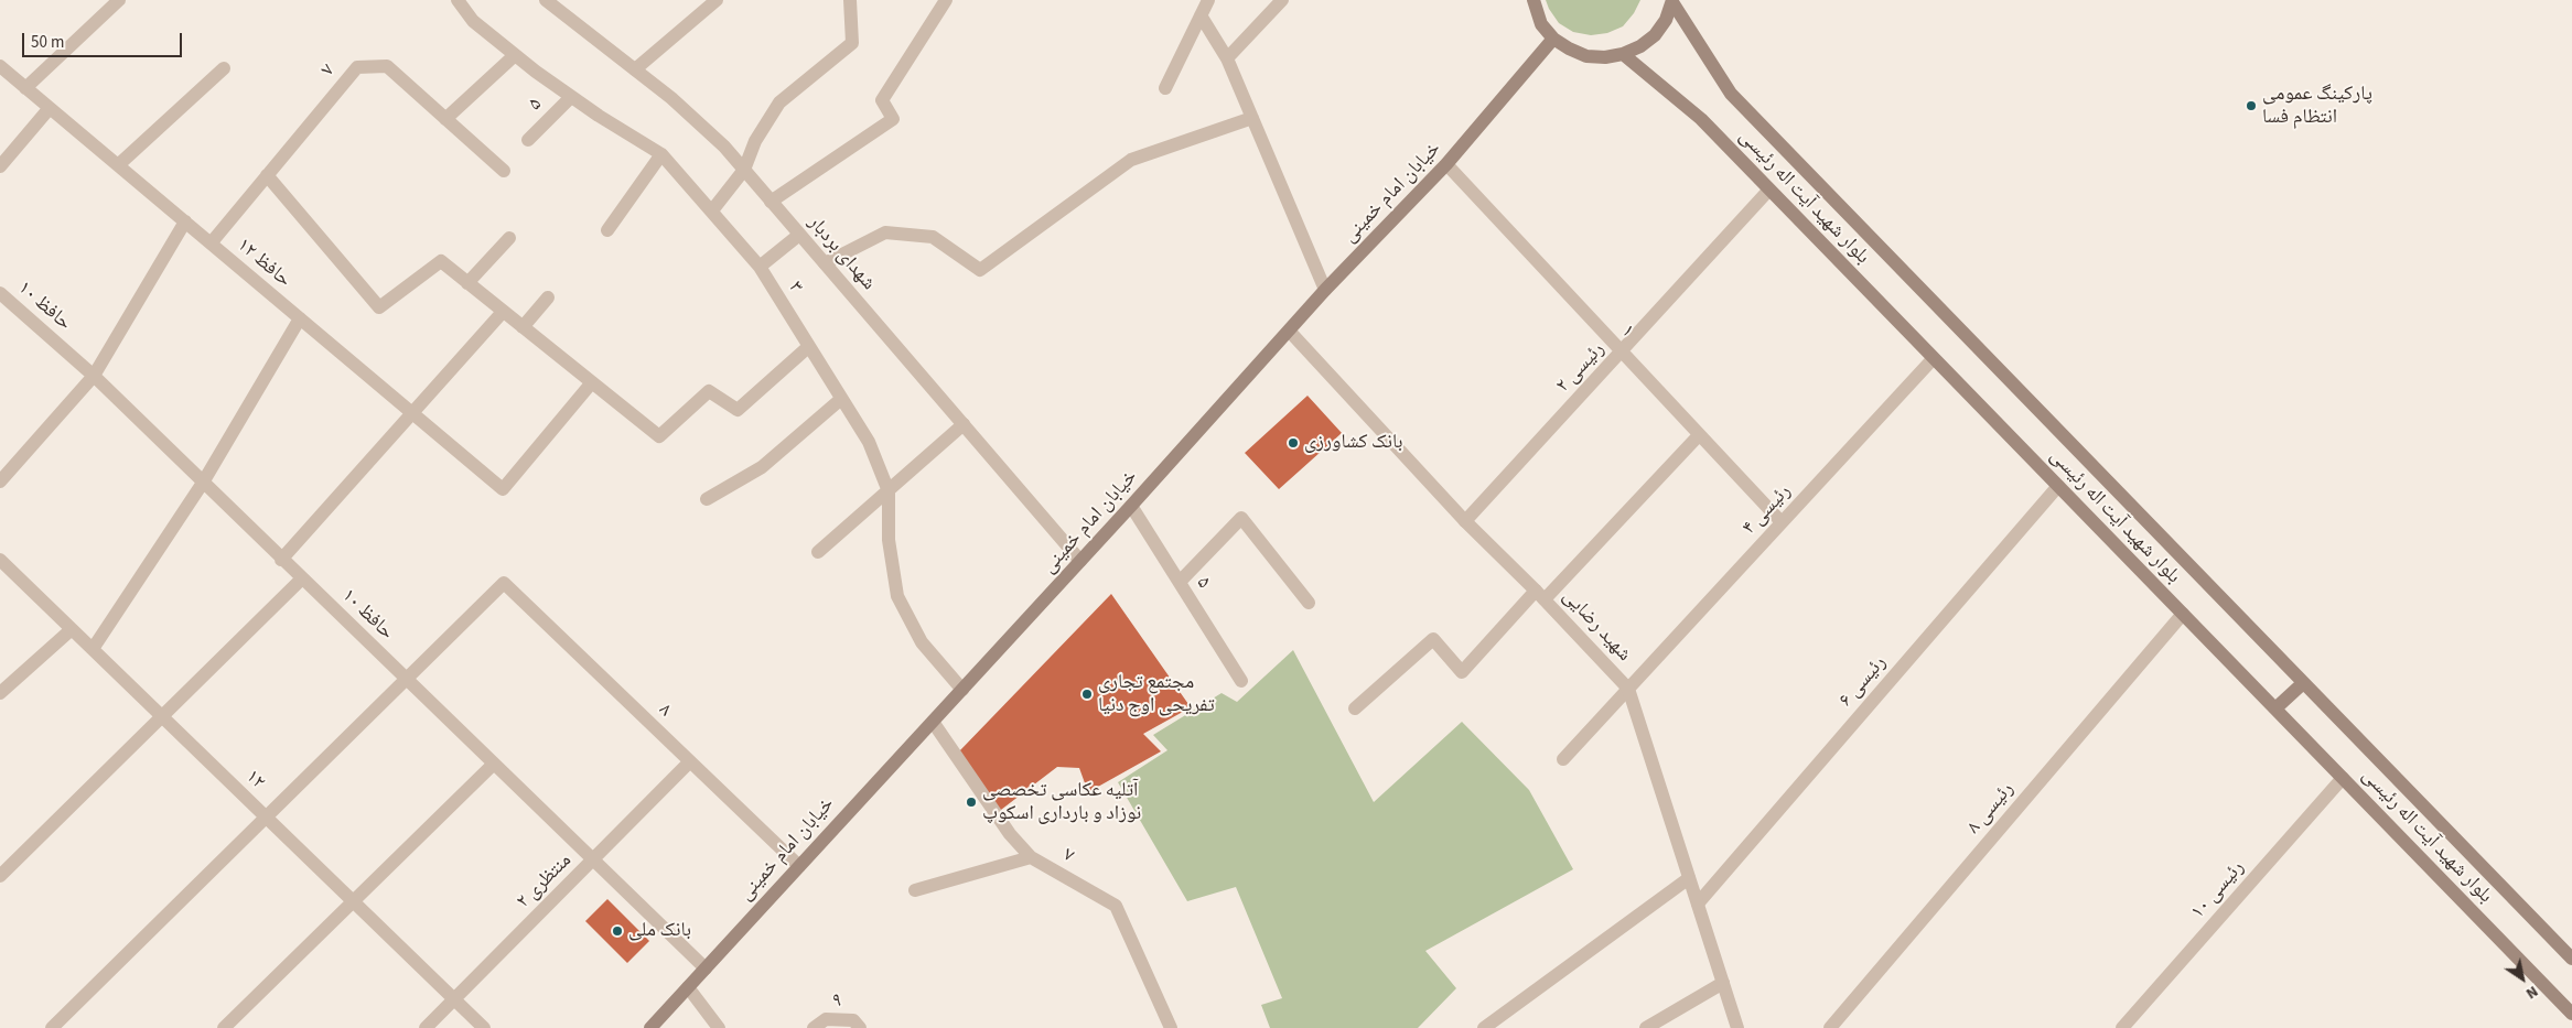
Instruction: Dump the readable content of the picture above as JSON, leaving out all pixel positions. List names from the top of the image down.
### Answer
{
  "streets": {
    "main road": ["خیابان امام خمینی", "بلوار شهید آیت اله رئیسی"],
    "street": [
      "۷",
      "۵",
      "شهدای بردبار",
      "حافظ ۱۲",
      "۳",
      "حافظ ۱۰",
      "۱",
      "رئیسی ۲",
      "رئیسی ۴",
      "شهید رضایی",
      "رئیسی ۶",
      "۸",
      "۱۲",
      "رئیسی ۸",
      "منتظری ۲",
      "رئیسی ۱۰",
      "۹"
    ]
  },
  "crossings": [
    ["۷", "خیابان امام خمینی"],
    ["۷", "حافظ ۱۲"],
    ["۵", "خیابان امام خمینی"],
    ["۵", "۳"],
    ["خیابان امام خمینی", "شهدای بردبار"],
    ["خیابان امام خمینی", "۳"],
    ["خیابان امام خمینی", "حافظ ۱۰"],
    ["خیابان امام خمینی", "۱"],
    ["خیابان امام خمینی", "شهید رضایی"],
    ["خیابان امام خمینی", "۸"],
    ["بلوار شهید آیت اله رئیسی", "رئیسی ۲"],
    ["بلوار شهید آیت اله رئیسی", "رئیسی ۴"],
    ["بلوار شهید آیت اله رئیسی", "رئیسی ۶"],
    ["بلوار شهید آیت اله رئیسی", "رئیسی ۸"],
    ["بلوار شهید آیت اله رئیسی", "رئیسی ۱۰"],
    ["حافظ ۱۰", "۸"],
    ["حافظ ۱۰", "منتظری ۲"],
    ["۱", "رئیسی ۲"],
    ["۱", "رئیسی ۴"],
    ["رئیسی ۲", "شهید رضایی"],
    ["رئیسی ۴", "شهید رضایی"],
    ["شهید رضایی", "رئیسی ۶"],
    ["۸", "منتظری ۲"],
    ["۱۲", "منتظری ۲"]
  ],
  "places": [
    "پارکینگ عمومی انتظام فسا",
    "بانک کشاورزی",
    "مجتمع تجاری تفریحی اوج دنیا",
    "آتلیه عکاسی تخصصی نوزاد و بارداری اسکوپ",
    "بانک ملی"
  ],
  "scale_bar": "50 m",
  "north": "bottom right"
}
